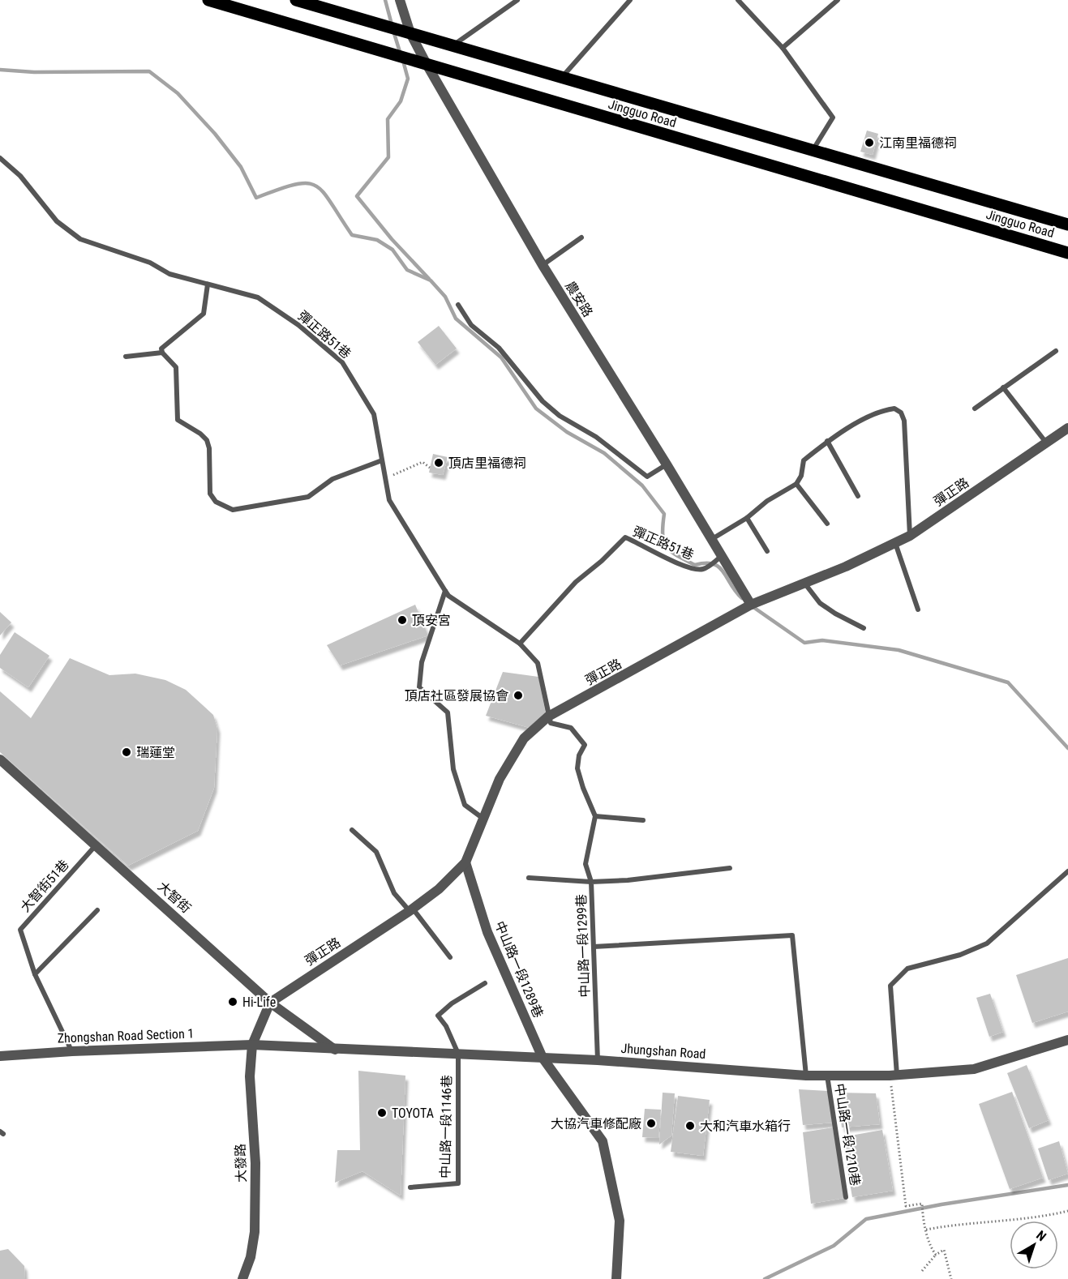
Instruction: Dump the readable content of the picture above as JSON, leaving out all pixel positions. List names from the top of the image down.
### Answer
{
  "streets": {
    "main road": ["Jingguo Road"],
    "street": [
      "農安路",
      "彈正路",
      "大智街",
      "中山路一段1289巷",
      "Zhongshan Road Section 1",
      "Jhungshan Road",
      "大發路"
    ],
    "lane": [
      "彈正路51巷",
      "大智街51巷",
      "中山路一段1299巷",
      "中山路一段1146巷",
      "中山路一段1210巷"
    ]
  },
  "crossings": [
    ["Jingguo Road", "農安路"],
    ["農安路", "彈正路51巷"],
    ["農安路", "彈正路"],
    ["彈正路51巷", "彈正路"],
    ["彈正路", "大智街"],
    ["彈正路", "中山路一段1289巷"],
    ["大智街51巷", "大智街"],
    ["大智街", "Jhungshan Road"],
    ["中山路一段1299巷", "Jhungshan Road"],
    ["中山路一段1289巷", "Jhungshan Road"],
    ["Zhongshan Road Section 1", "Jhungshan Road"],
    ["Zhongshan Road Section 1", "大發路"],
    ["Jhungshan Road", "中山路一段1146巷"],
    ["Jhungshan Road", "中山路一段1210巷"],
    ["Jhungshan Road", "大發路"]
  ],
  "places": [
    "江南里福德祠",
    "頂店里福德祠",
    "頂安宮",
    "頂店社區發展協會",
    "瑞蓮堂",
    "Hi-Life",
    "TOYOTA",
    "大協汽車修配廠",
    "大和汽車水箱行"
  ],
  "north": "top right"
}
